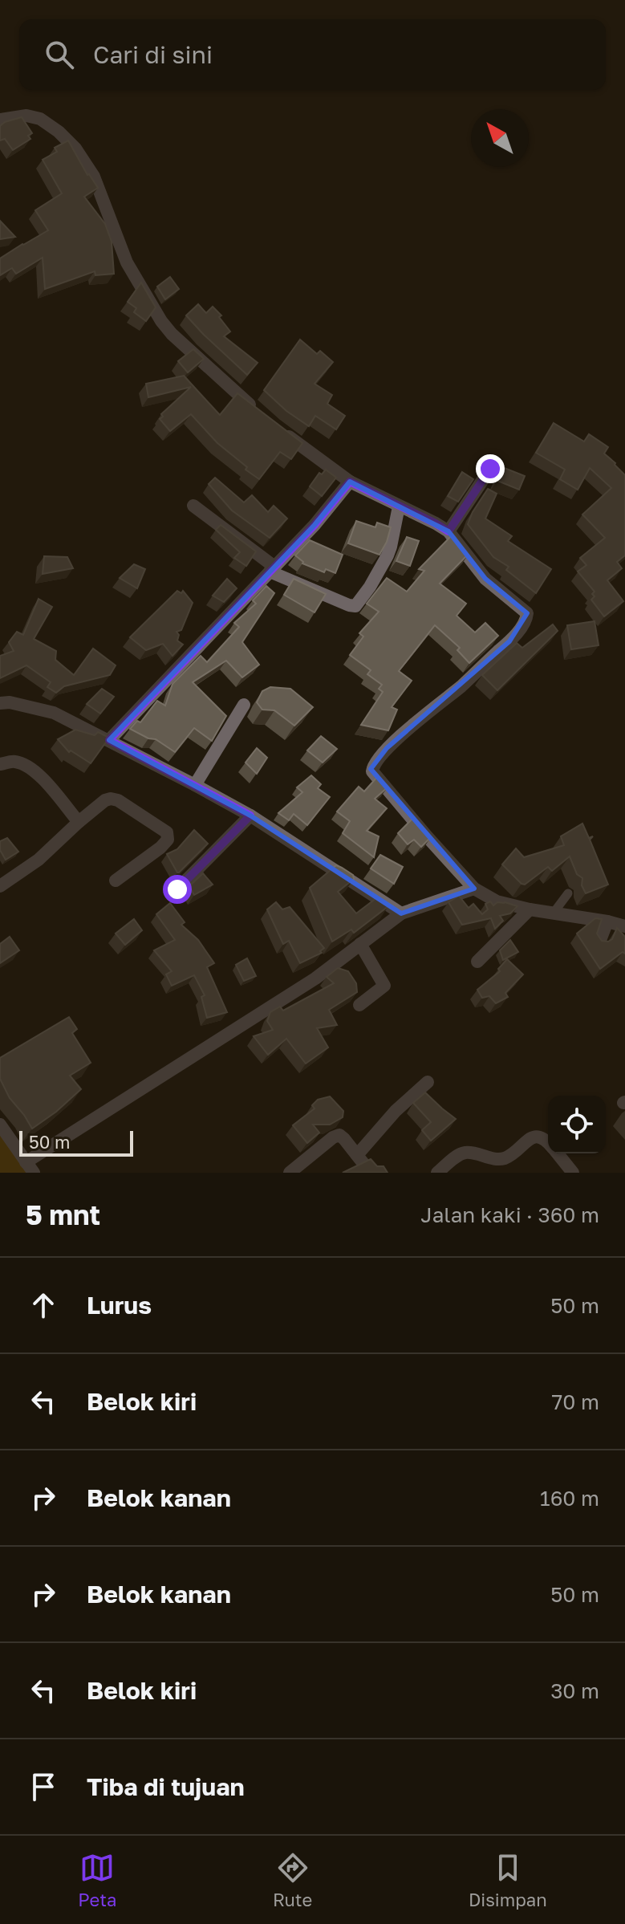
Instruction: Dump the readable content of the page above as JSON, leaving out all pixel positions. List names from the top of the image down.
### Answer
{
  "scale_bar": "50 m",
  "north": "top left",
  "page": {
    "search": "Cari di sini",
    "scale": "50 m",
    "heading": ["5 mnt", "Jalan kaki · 360 m"],
    "list": [
      ["Lurus", "50 m"],
      ["Belok kiri", "70 m"],
      ["Belok kanan", "160 m"],
      ["Belok kanan", "50 m"],
      ["Belok kiri", "30 m"],
      "Tiba di tujuan"
    ],
    "nav": ["Peta", "Rute", "Disimpan"]
  }
}
